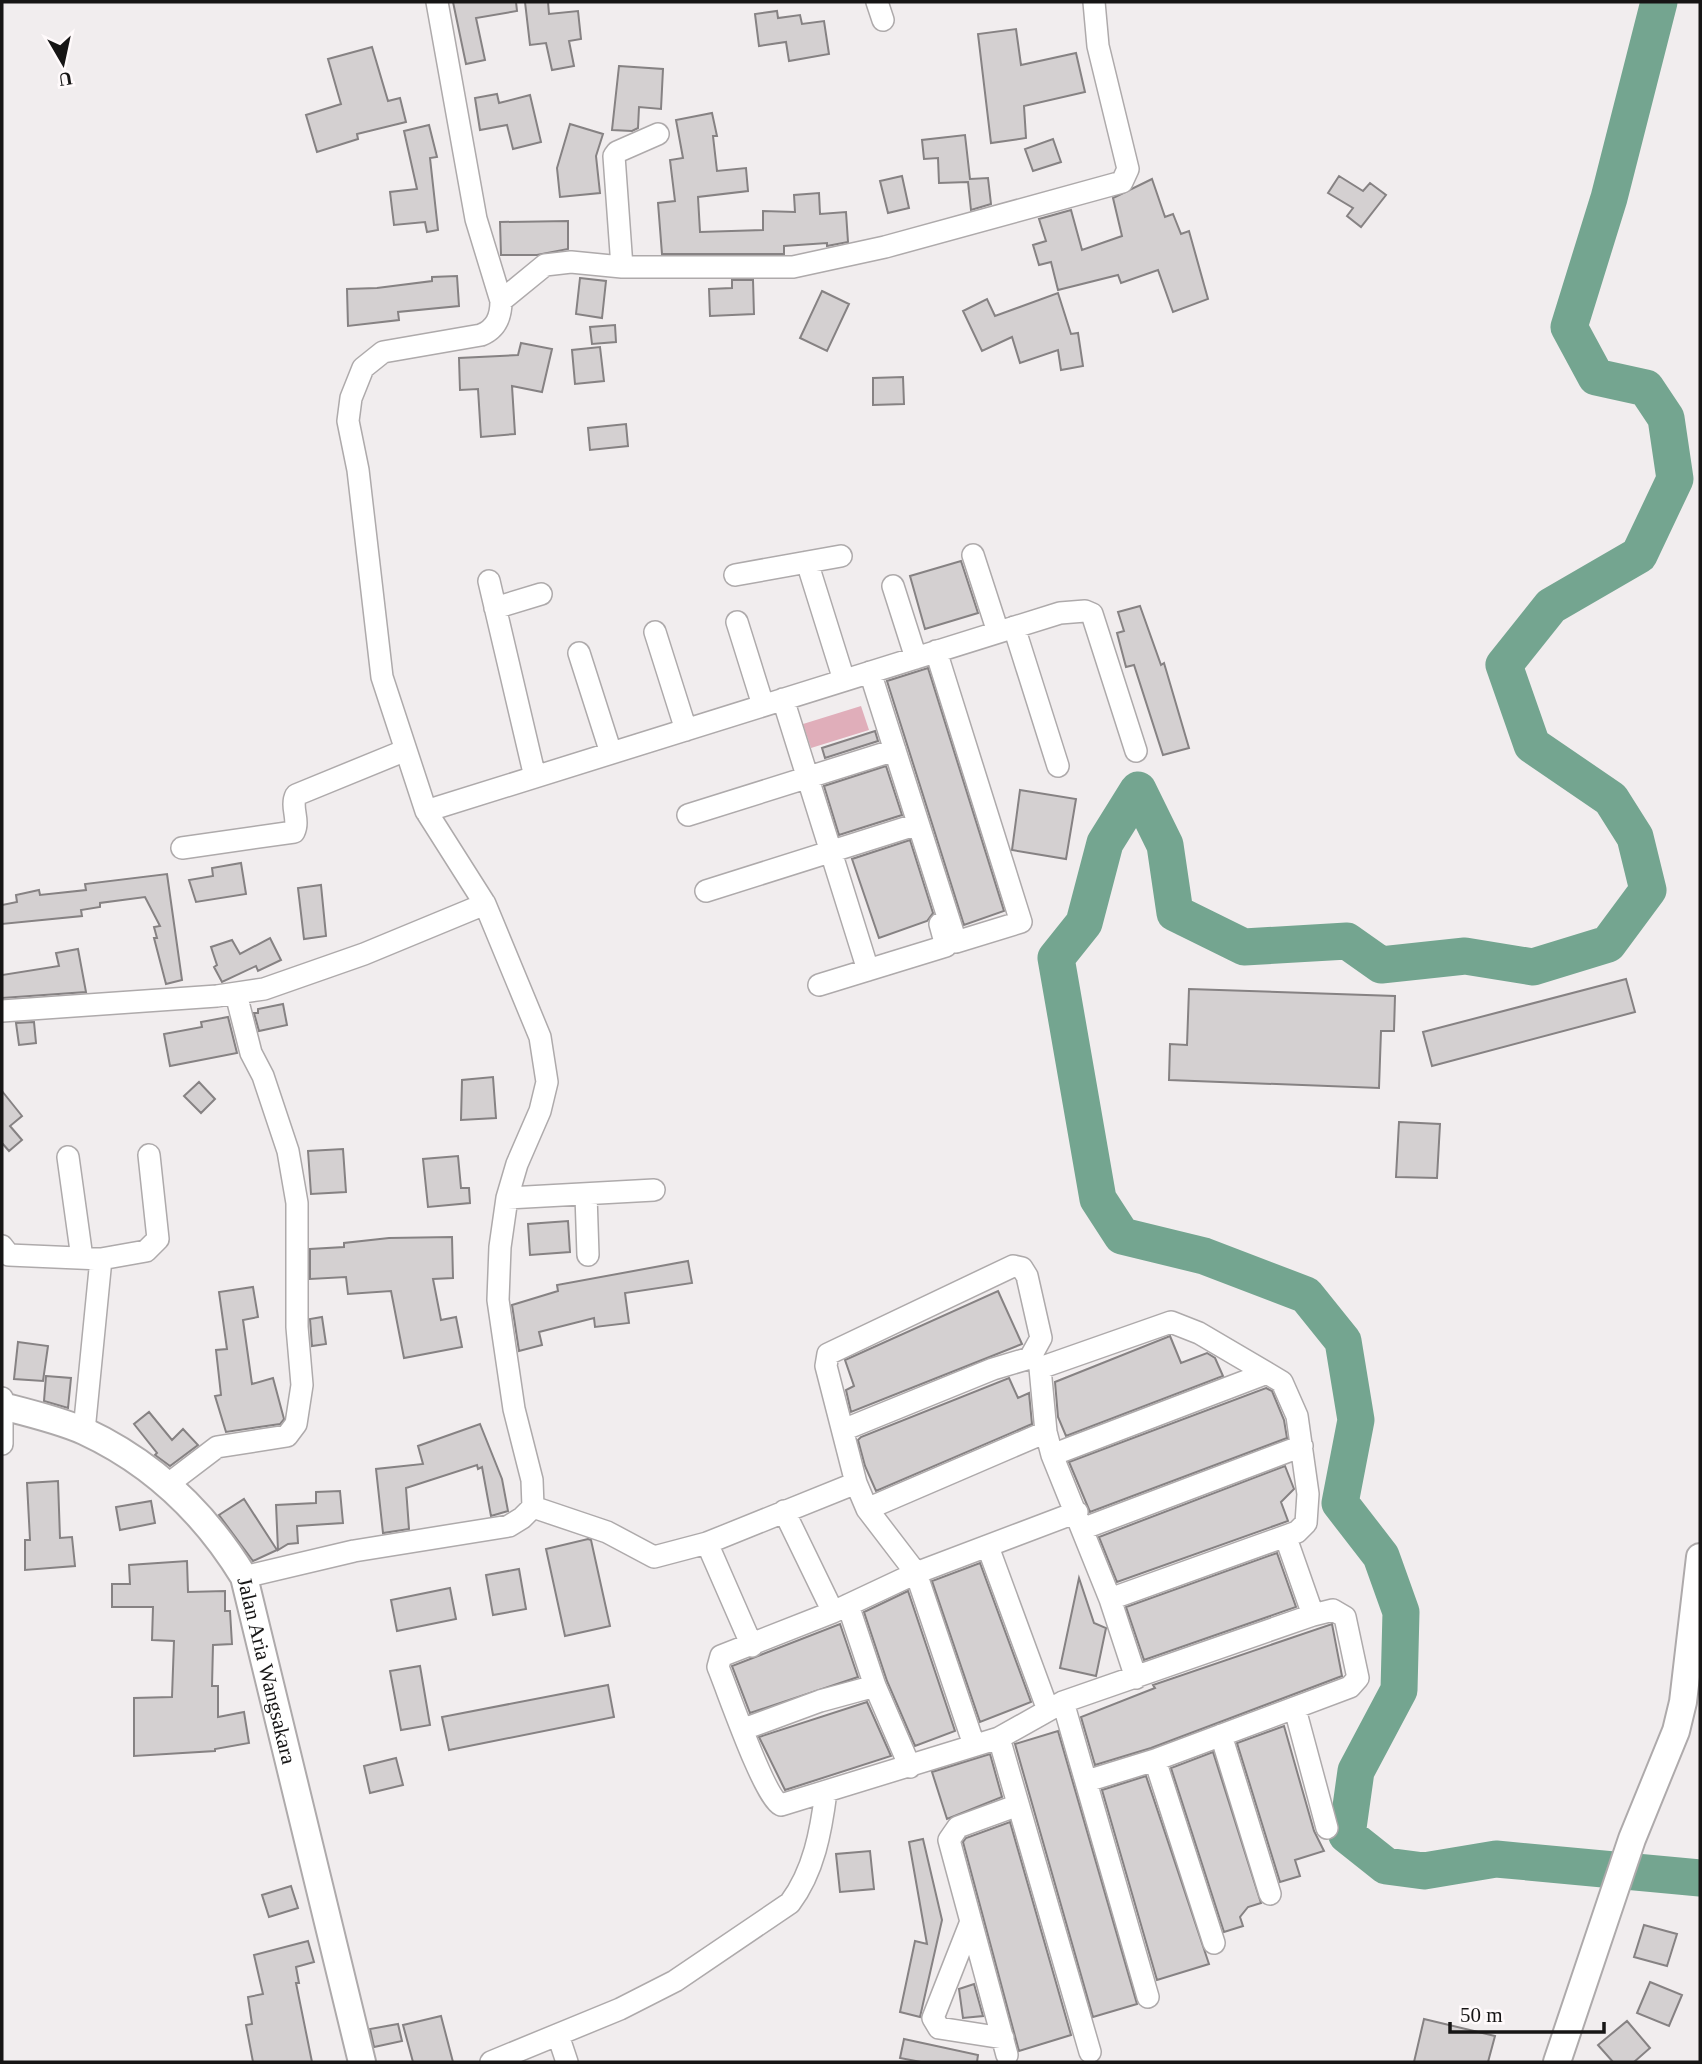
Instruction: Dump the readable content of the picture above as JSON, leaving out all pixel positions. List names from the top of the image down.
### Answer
{
  "streets": {
    "street": ["Jalan Aria Wangsakara"]
  },
  "scale_bar": "50 m",
  "north": "bottom"
}
